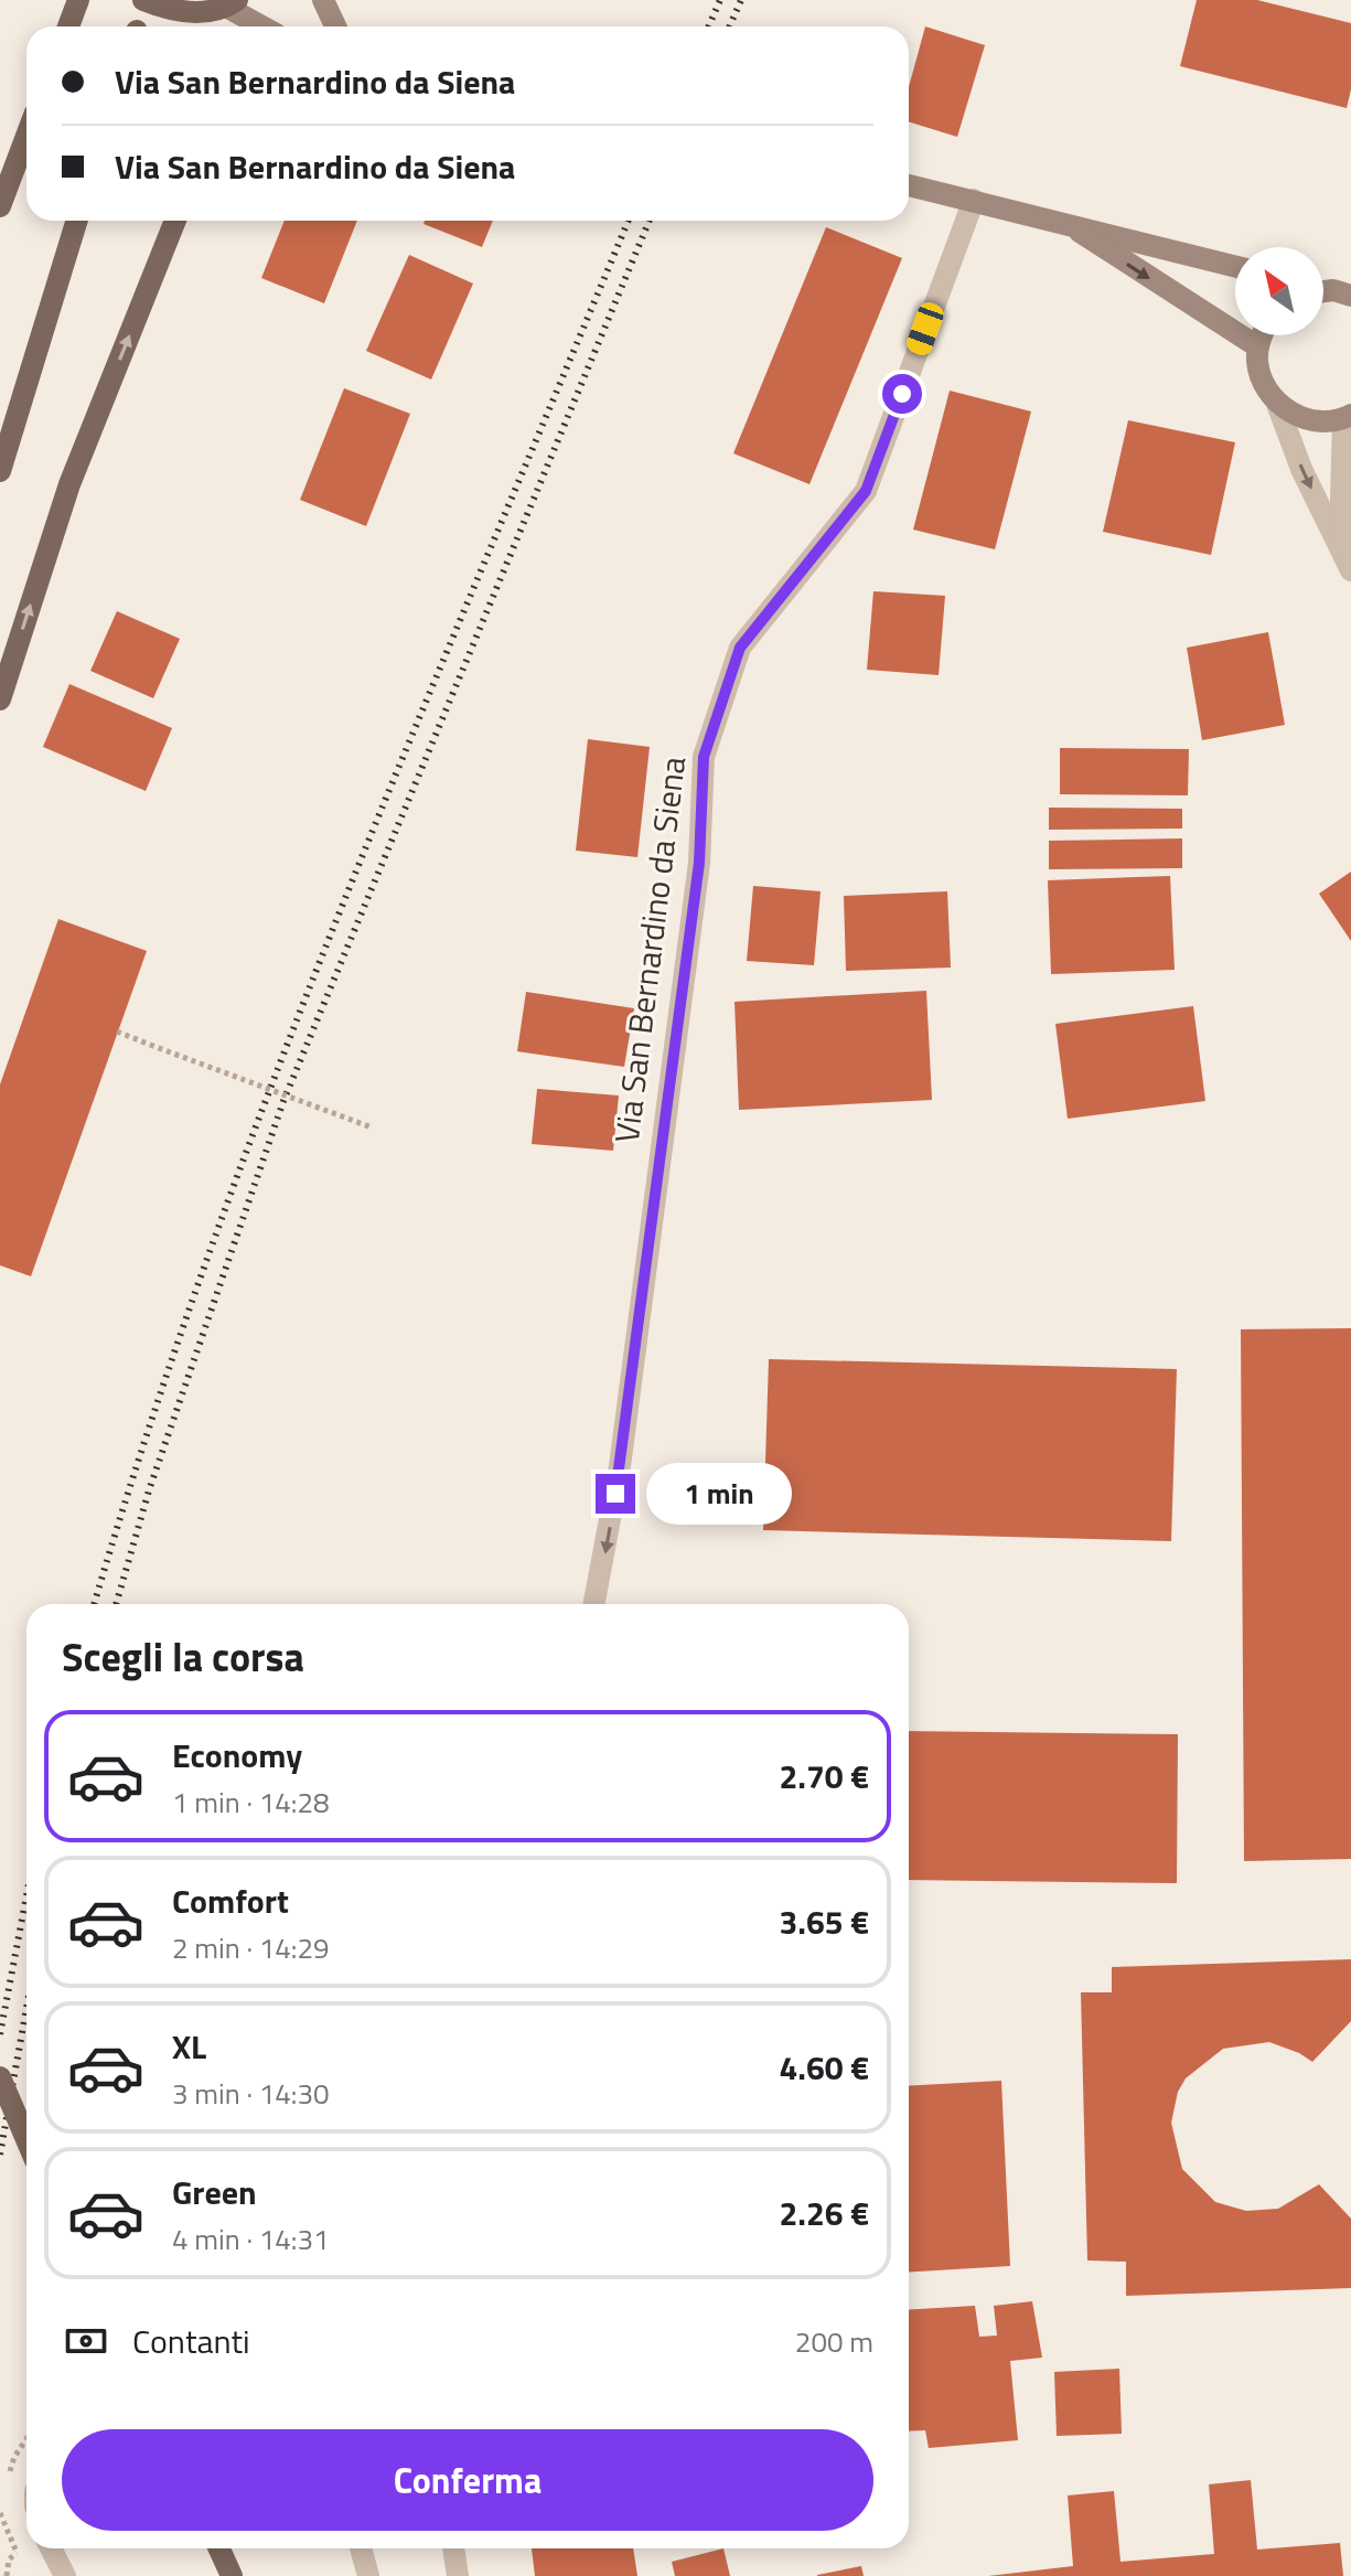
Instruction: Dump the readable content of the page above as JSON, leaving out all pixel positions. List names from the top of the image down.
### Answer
{
  "streets": {
    "street": ["Via San Bernardino da Siena"]
  },
  "one_way": ["Via San Bernardino da Siena"],
  "north": "top left",
  "page": {
    "banner": ["Via San Bernardino da Siena", "Via San Bernardino da Siena"],
    "bubble": "1 min",
    "heading": "Scegli la corsa",
    "list": [
      {
        "name": "Economy",
        "note": "1 min · 14:28",
        "value": "2.70 €"
      },
      {
        "name": "Comfort",
        "note": "2 min · 14:29",
        "value": "3.65 €"
      },
      {
        "name": "XL",
        "note": "3 min · 14:30",
        "value": "4.60 €"
      },
      {
        "name": "Green",
        "note": "4 min · 14:31",
        "value": "2.26 €"
      }
    ],
    "pay": ["Contanti", "200 m"],
    "buttons": "Conferma"
  }
}
